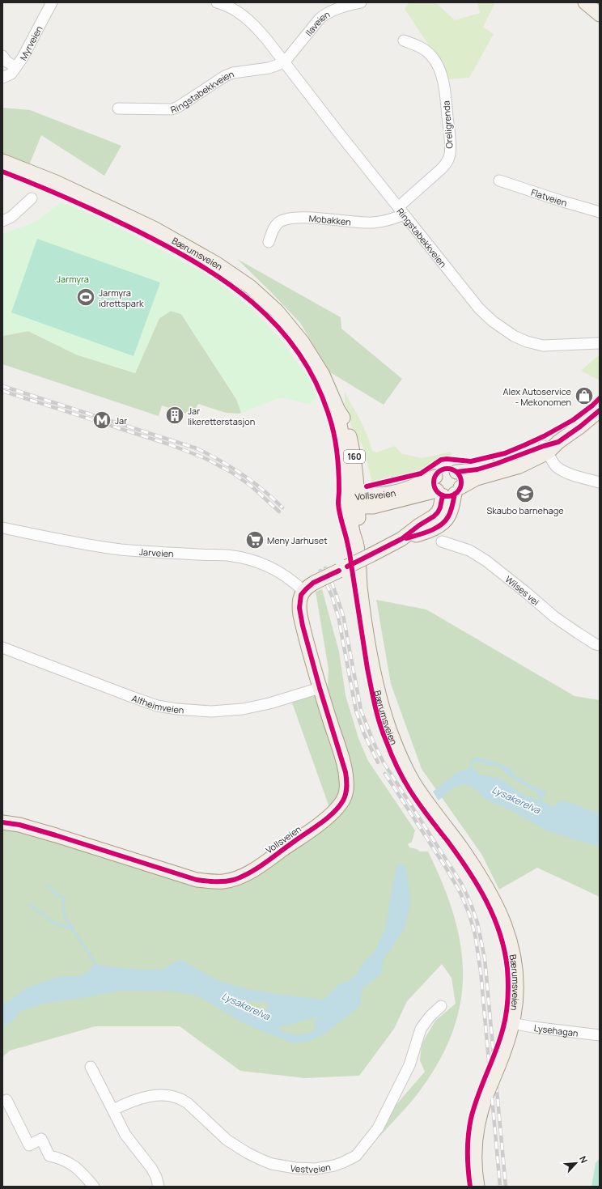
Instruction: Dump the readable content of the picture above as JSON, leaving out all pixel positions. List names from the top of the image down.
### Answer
{
  "streets": {
    "main road": ["Bærumsveien", "160", "Vollsveien"],
    "street": [
      "Ilaveien",
      "Myrveien",
      "Ringstabekkveien",
      "Oreligrenda",
      "Flatveien",
      "Mobakken",
      "Jarveien",
      "Wilses vei",
      "Alfheimveien",
      "Lysehagan",
      "Vestveien"
    ]
  },
  "crossings": [
    ["Ilaveien", "Ringstabekkveien"],
    ["Ringstabekkveien", "Oreligrenda"],
    ["Ringstabekkveien", "Mobakken"],
    ["Oreligrenda", "Mobakken"],
    ["Bærumsveien", "Vollsveien"],
    ["Bærumsveien", "Lysehagan"],
    ["Vollsveien", "Jarveien"],
    ["Vollsveien", "Alfheimveien"]
  ],
  "water": ["Lysakerelva"],
  "parks": ["Jarmyra"],
  "places": {
    "sports": ["Jarmyra idrettspark"],
    "shop": ["Alex Autoservice - Mekonomen"],
    "building": ["Jar likeretterstasjon"],
    "metro station": ["Jar"],
    "school or university": ["Skaubo barnehage"],
    "supermarket": ["Meny Jarhuset"]
  },
  "north": "top right"
}
